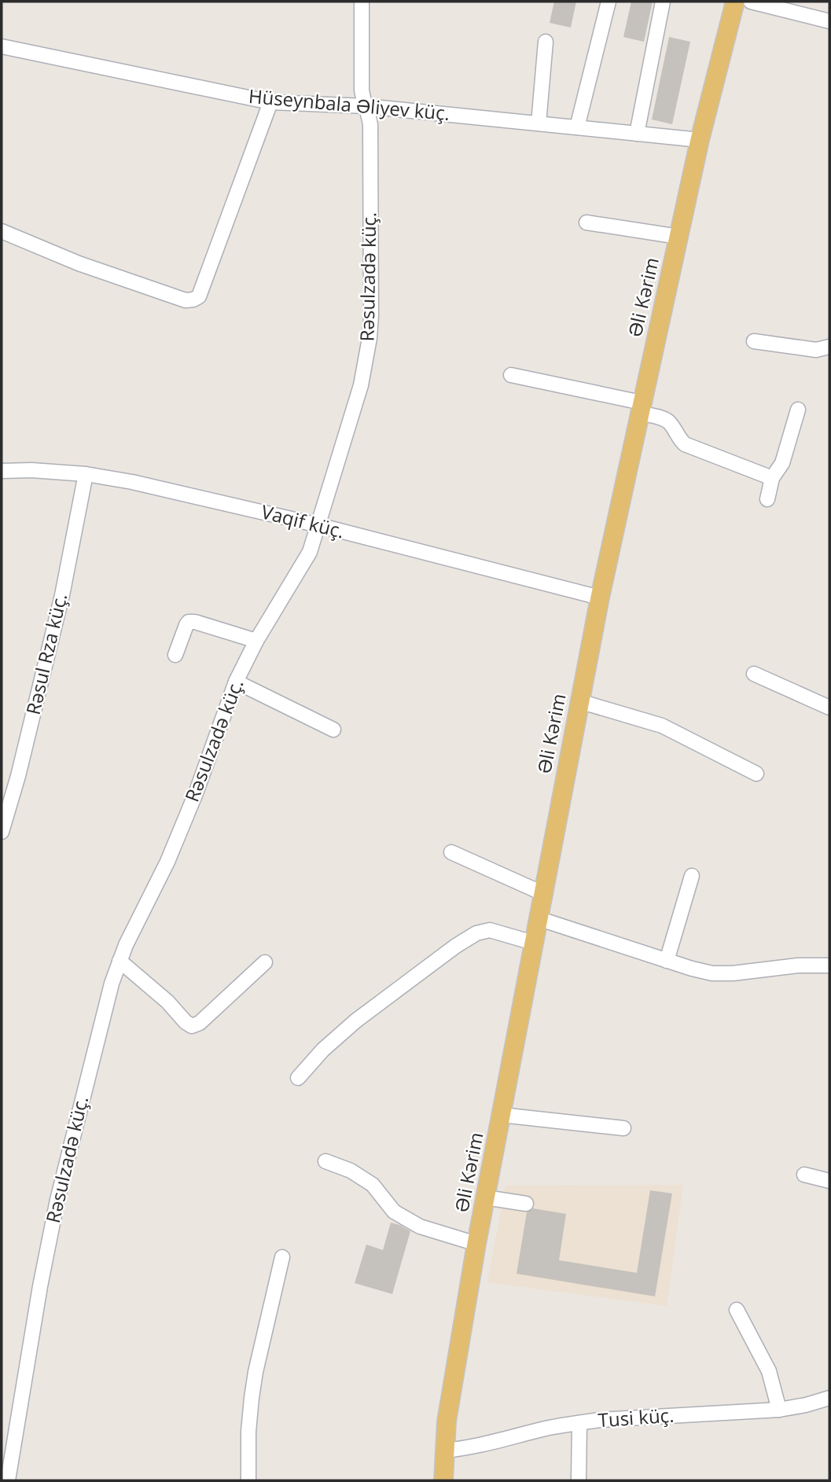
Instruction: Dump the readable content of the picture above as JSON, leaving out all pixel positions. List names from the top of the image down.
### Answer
{
  "streets": {
    "main road": ["Əli Kərim"],
    "street": [
      "Hüseynbala Əliyev küç.",
      "Rəsulzadə küç.",
      "Vaqif küç.",
      "Rəsul Rza küç.",
      "Tusi küç."
    ]
  },
  "crossings": [
    ["Hüseynbala Əliyev küç.", "Rəsulzadə küç."],
    ["Hüseynbala Əliyev küç.", "Əli Kərim"],
    ["Rəsulzadə küç.", "Vaqif küç."],
    ["Əli Kərim", "Vaqif küç."],
    ["Əli Kərim", "Tusi küç."],
    ["Vaqif küç.", "Rəsul Rza küç."]
  ]
}
